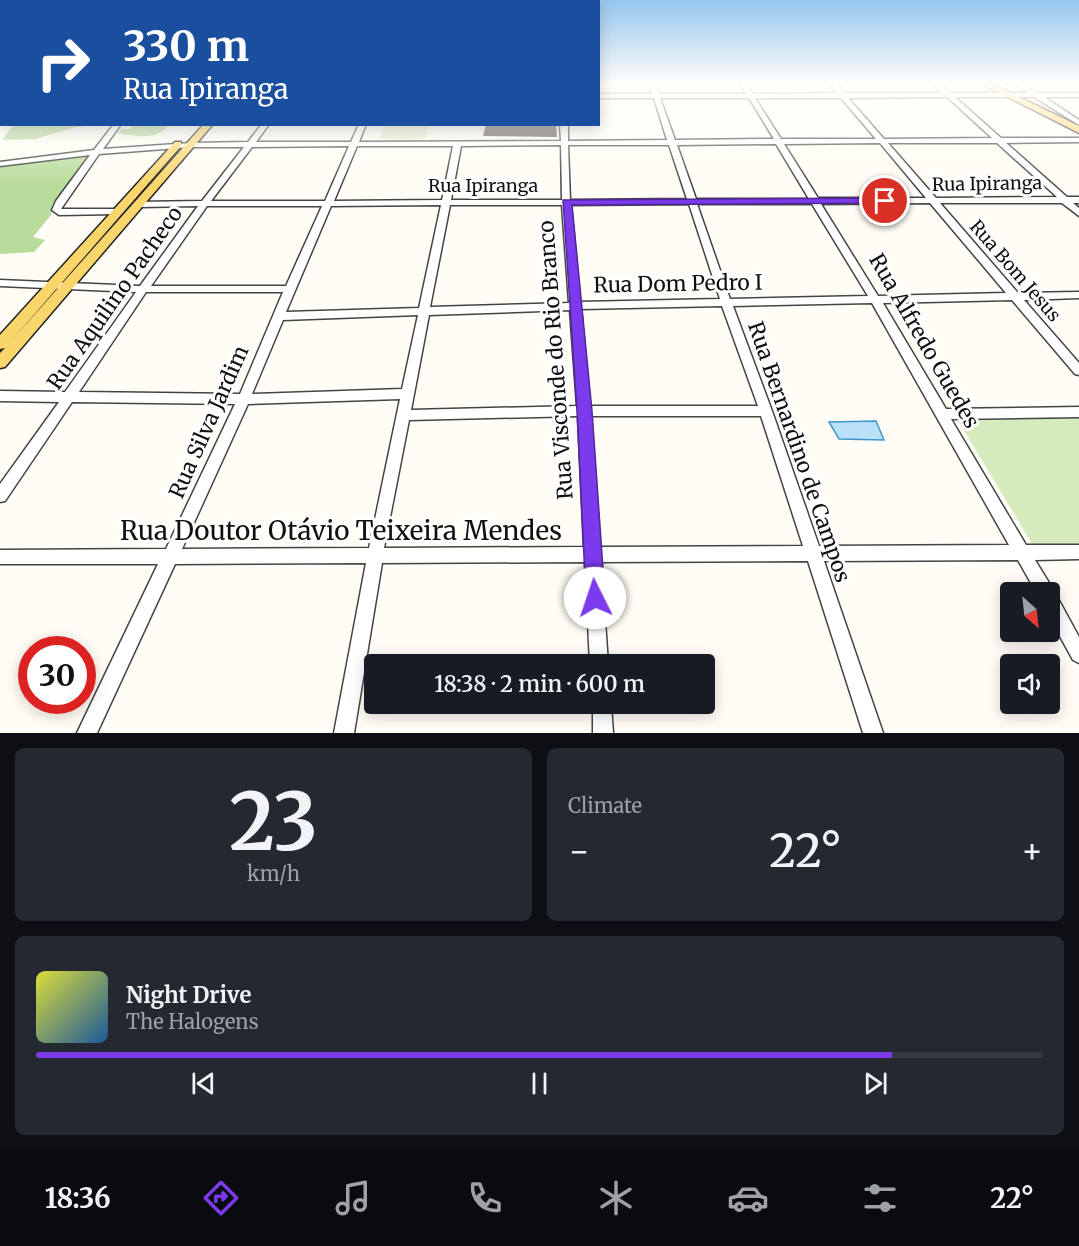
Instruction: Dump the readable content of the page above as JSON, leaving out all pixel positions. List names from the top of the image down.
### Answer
{
  "streets": {
    "street": [
      "Rua Ipiranga",
      "Rua Bom Jesus",
      "Rua Dom Pedro I",
      "Rua Aquilino Pacheco",
      "Rua Alfredo Guedes",
      "Rua Visconde do Rio Branco",
      "Rua Silva Jardim",
      "Rua Bernardino de Campos",
      "Rua Doutor Otávio Teixeira Mendes"
    ]
  },
  "crossings": [
    ["Rua Ipiranga", "Rua Bom Jesus"],
    ["Rua Ipiranga", "Rua Aquilino Pacheco"],
    ["Rua Ipiranga", "Rua Alfredo Guedes"],
    ["Rua Ipiranga", "Rua Visconde do Rio Branco"],
    ["Rua Ipiranga", "Rua Silva Jardim"],
    ["Rua Ipiranga", "Rua Bernardino de Campos"],
    ["Rua Bom Jesus", "Rua Dom Pedro I"],
    ["Rua Dom Pedro I", "Rua Alfredo Guedes"],
    ["Rua Dom Pedro I", "Rua Visconde do Rio Branco"],
    ["Rua Dom Pedro I", "Rua Silva Jardim"],
    ["Rua Dom Pedro I", "Rua Bernardino de Campos"],
    ["Rua Alfredo Guedes", "Rua Doutor Otávio Teixeira Mendes"],
    ["Rua Visconde do Rio Branco", "Rua Doutor Otávio Teixeira Mendes"],
    ["Rua Silva Jardim", "Rua Doutor Otávio Teixeira Mendes"],
    ["Rua Bernardino de Campos", "Rua Doutor Otávio Teixeira Mendes"]
  ],
  "north": "bottom right",
  "page": {
    "turn": ["330 m", "Rua Ipiranga"],
    "limit": "30",
    "trip": "18:38 · 2 min · 600 m",
    "tile": [
      ["23", "km/h"],
      "Climate"
    ],
    "heat": ["−", "22°", "+"],
    "song": ["Night Drive", "The Halogens"],
    "tabs": ["18:36", "22°"]
  }
}
